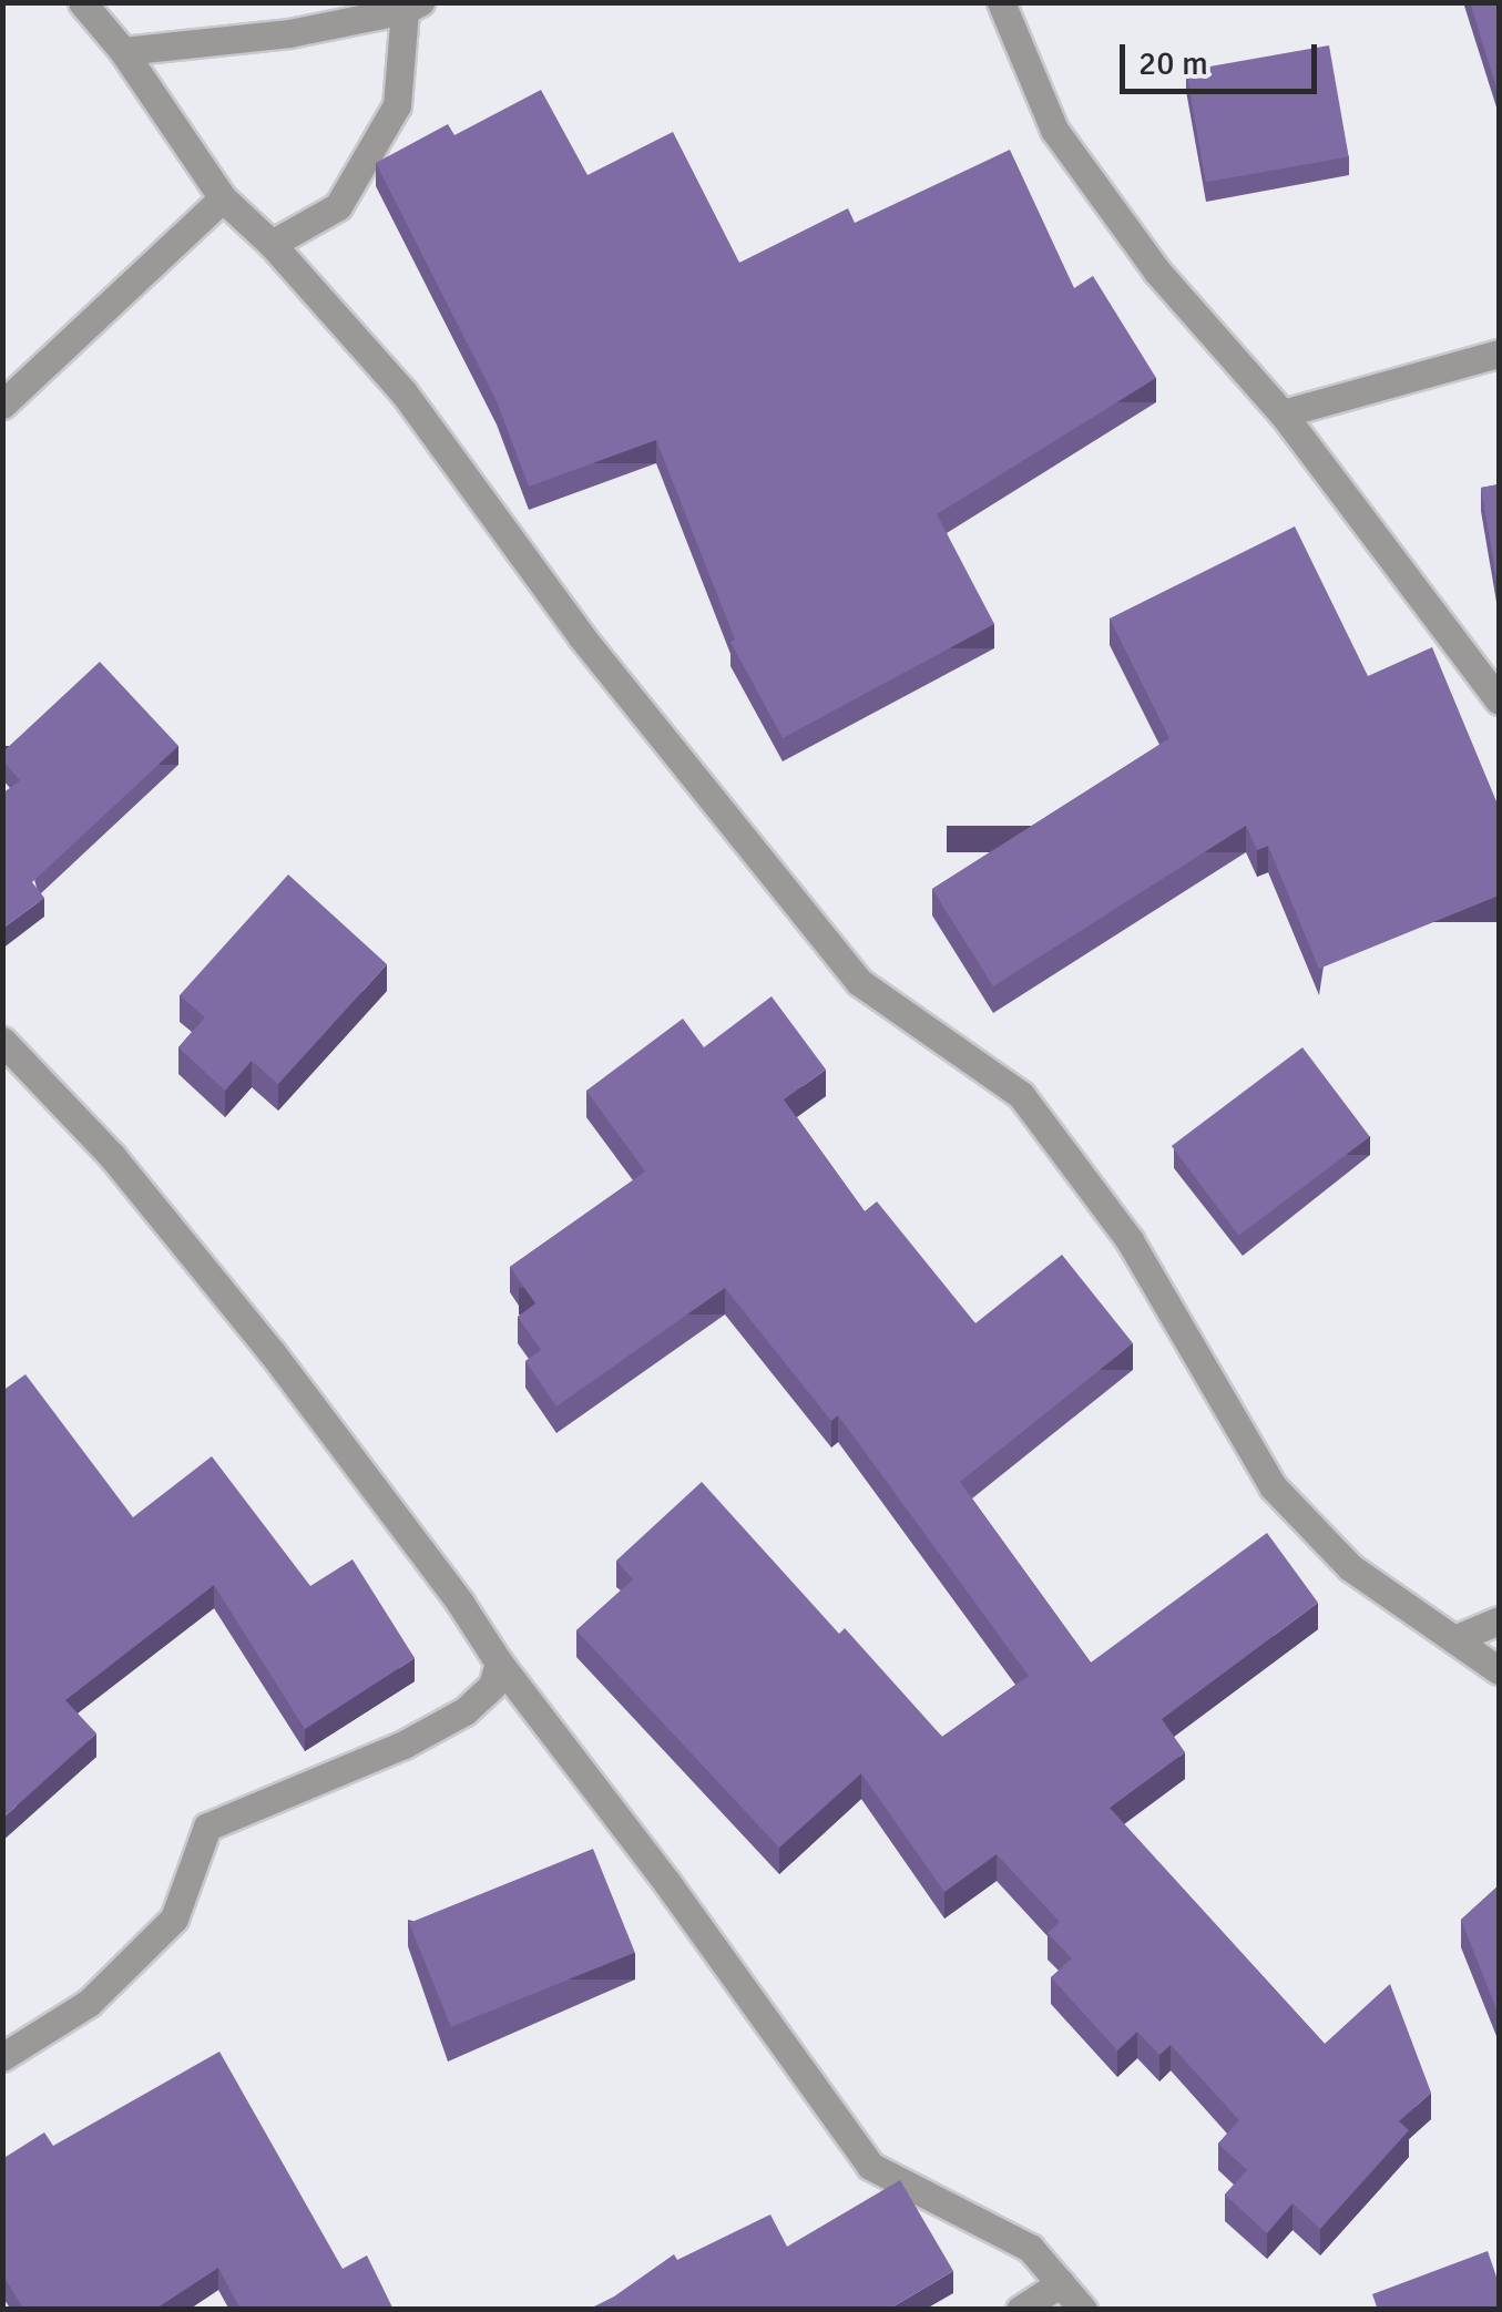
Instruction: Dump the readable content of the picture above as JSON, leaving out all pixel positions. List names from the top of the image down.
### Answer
{
  "scale_bar": "20 m"
}
